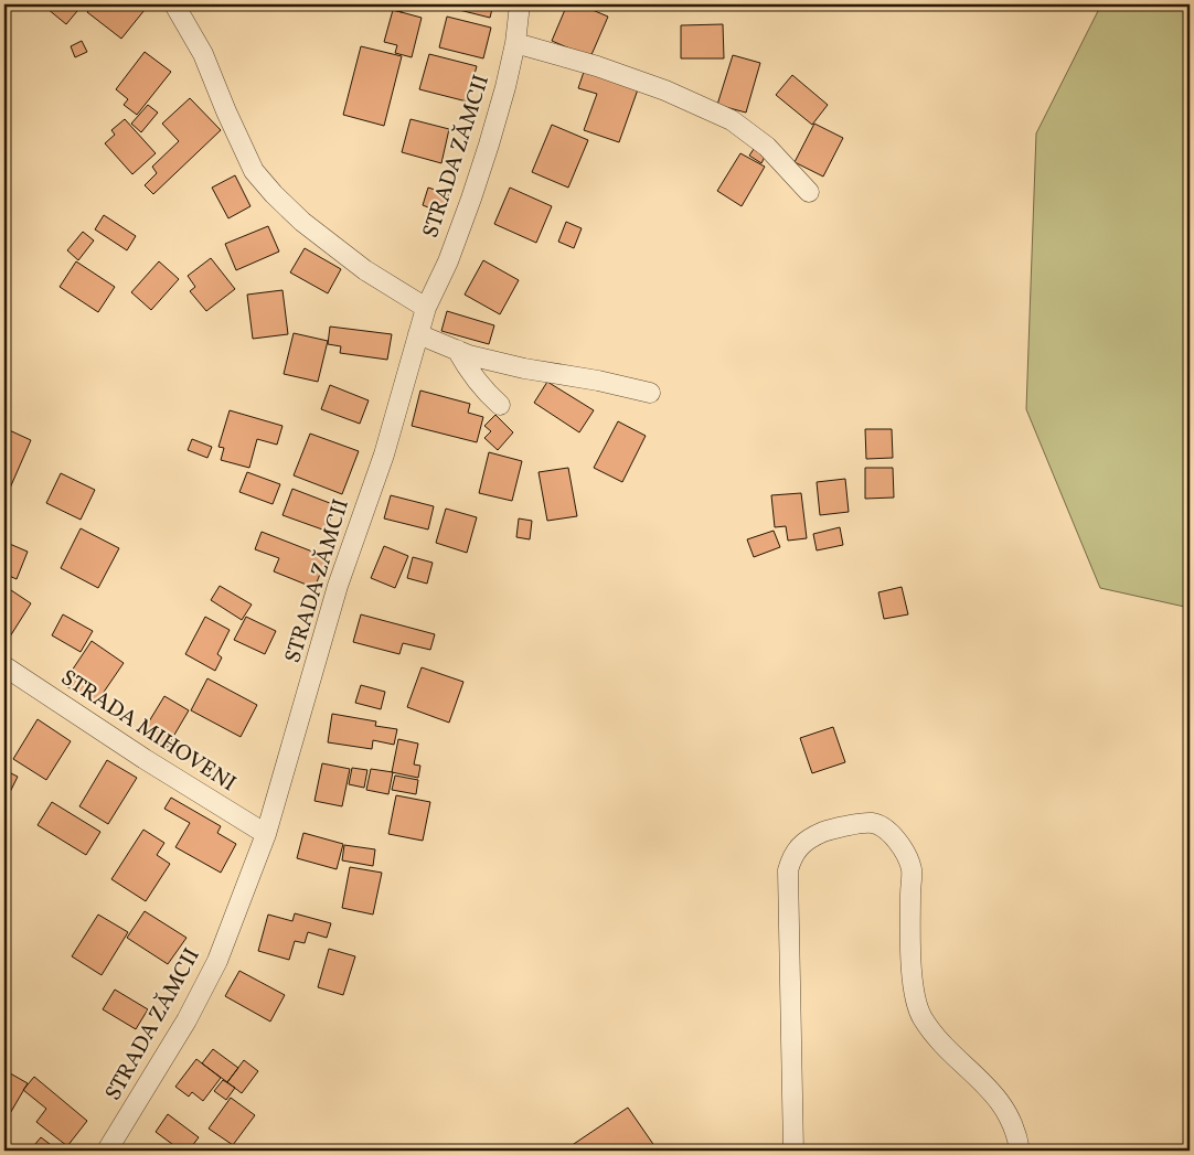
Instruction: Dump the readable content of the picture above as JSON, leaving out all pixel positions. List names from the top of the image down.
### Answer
{
  "streets": {
    "street": ["STRADA ZĂMCII", "STRADA MIHOVENI"]
  },
  "crossings": [
    ["STRADA ZĂMCII", "STRADA MIHOVENI"]
  ]
}
